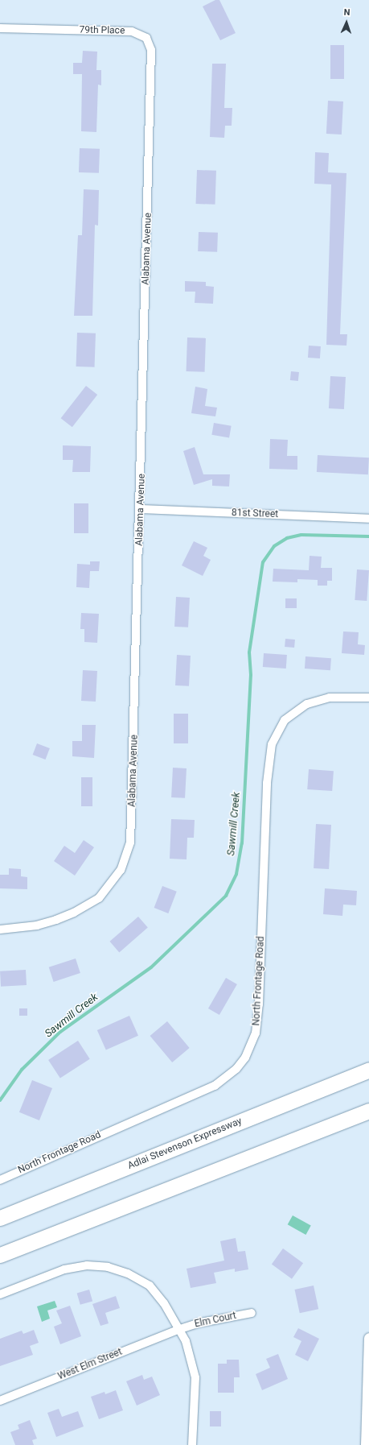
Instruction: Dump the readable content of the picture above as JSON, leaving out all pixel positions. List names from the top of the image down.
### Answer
{
  "streets": {
    "highway": ["Adlai Stevenson Expressway"],
    "street": [
      "79th Place",
      "Alabama Avenue",
      "81st Street",
      "North Frontage Road",
      "Elm Court",
      "West Elm Street"
    ]
  },
  "crossings": [
    ["79th Place", "Alabama Avenue"],
    ["Alabama Avenue", "81st Street"],
    ["Elm Court", "West Elm Street"]
  ],
  "water": ["Sawmill Creek"],
  "north": "top"
}
